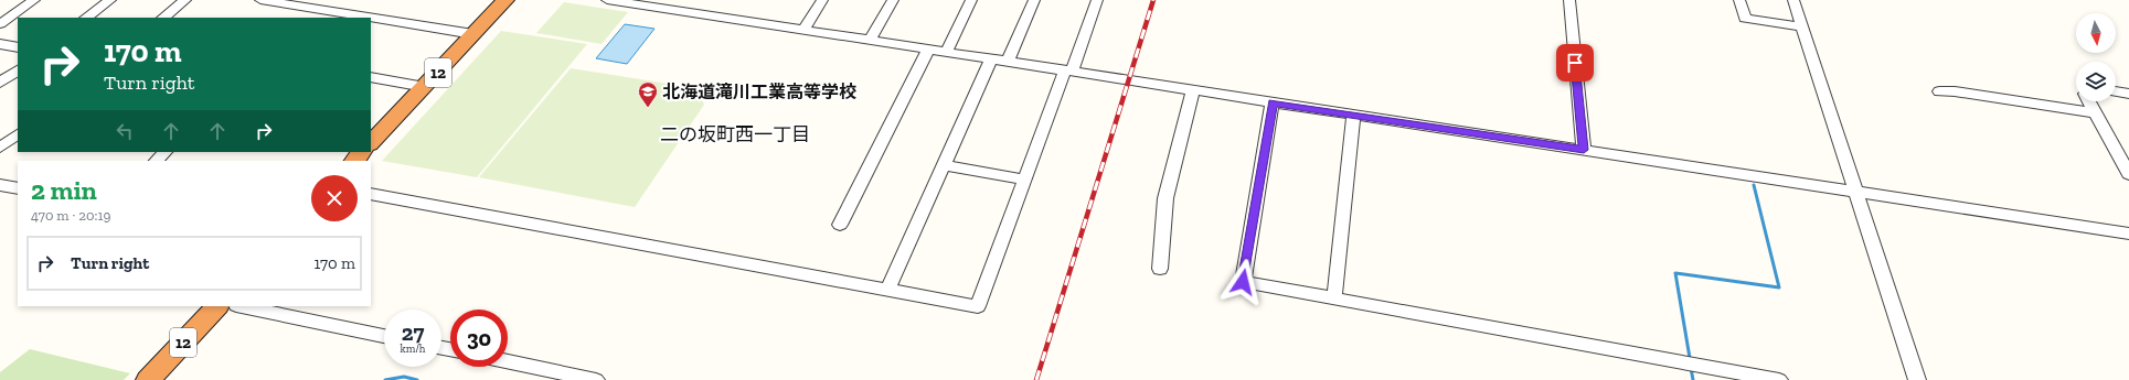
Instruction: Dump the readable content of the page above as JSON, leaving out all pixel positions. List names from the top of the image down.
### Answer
{
  "streets": {
    "highway": ["12"]
  },
  "districts": ["二の坂町西一丁目"],
  "places": {
    "school or university": ["北海道滝川工業高等学校"]
  },
  "north": "bottom",
  "page": {
    "turn": ["170 m", "Turn right"],
    "heading": ["2 min", "470 m · 20:19"],
    "list": [
      {
        "name": "Turn right",
        "value": "170 m"
      }
    ],
    "speed": "27 km/h",
    "limit": "30"
  }
}
